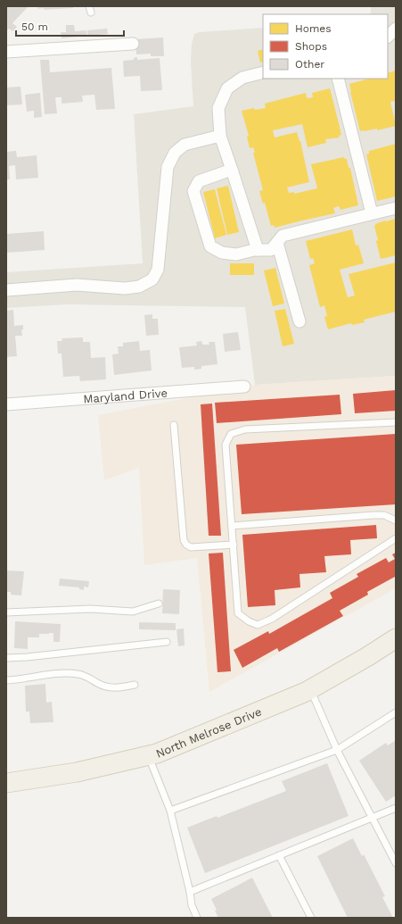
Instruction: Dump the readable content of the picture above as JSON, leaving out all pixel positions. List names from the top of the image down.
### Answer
{
  "streets": {
    "main road": ["North Melrose Drive"],
    "street": ["Maryland Drive"]
  },
  "legend": ["Homes", "Shops", "Other"],
  "scale_bar": "50 m"
}
